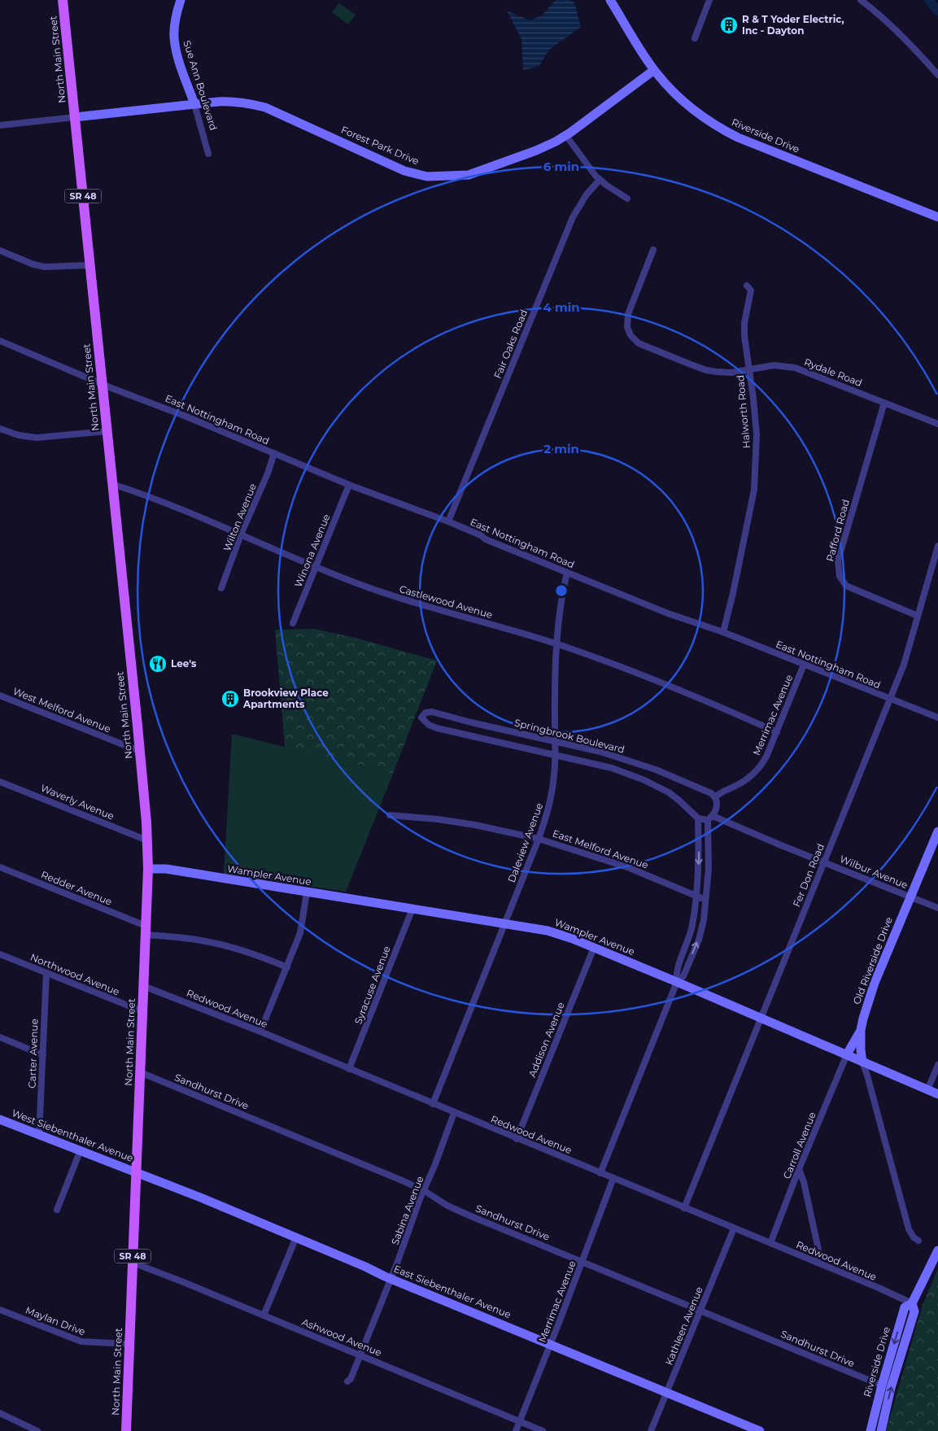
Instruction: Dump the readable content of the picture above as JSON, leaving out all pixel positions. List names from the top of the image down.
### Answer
{
  "streets": {
    "main road": ["North Main Street", "SR 48"],
    "street": [
      "Sue Ann Boulevard",
      "Riverside Drive",
      "Forest Park Drive",
      "Fair Oaks Road",
      "Rydale Road",
      "Halworth Road",
      "East Nottingham Road",
      "Wilton Avenue",
      "Pafford Road",
      "Winona Avenue",
      "Castlewood Avenue",
      "West Melford Avenue",
      "Merrimac Avenue",
      "Springbrook Boulevard",
      "Waverly Avenue",
      "Daleview Avenue",
      "East Melford Avenue",
      "Wilbur Avenue",
      "Wampler Avenue",
      "Fer Don Road",
      "Redder Avenue",
      "Old Riverside Drive",
      "Northwood Avenue",
      "Syracuse Avenue",
      "Redwood Avenue",
      "Addison Avenue",
      "Carter Avenue",
      "Sandhurst Drive",
      "West Siebenthaler Avenue",
      "Carroll Avenue",
      "Sabina Avenue",
      "East Siebenthaler Avenue",
      "Maylan Drive",
      "Kathleen Avenue",
      "Ashwood Avenue"
    ]
  },
  "crossings": [
    ["North Main Street", "Forest Park Drive"],
    ["North Main Street", "East Nottingham Road"],
    ["North Main Street", "Castlewood Avenue"],
    ["North Main Street", "West Melford Avenue"],
    ["North Main Street", "Waverly Avenue"],
    ["North Main Street", "Wampler Avenue"],
    ["North Main Street", "Redder Avenue"],
    ["North Main Street", "Northwood Avenue"],
    ["North Main Street", "Redwood Avenue"],
    ["North Main Street", "Sandhurst Drive"],
    ["North Main Street", "West Siebenthaler Avenue"],
    ["North Main Street", "East Siebenthaler Avenue"],
    ["North Main Street", "Maylan Drive"],
    ["North Main Street", "Ashwood Avenue"],
    ["Sue Ann Boulevard", "Forest Park Drive"],
    ["Riverside Drive", "Forest Park Drive"],
    ["Riverside Drive", "Redwood Avenue"],
    ["Riverside Drive", "Sandhurst Drive"],
    ["Fair Oaks Road", "East Nottingham Road"],
    ["Rydale Road", "Halworth Road"],
    ["Rydale Road", "Pafford Road"],
    ["Halworth Road", "East Nottingham Road"],
    ["East Nottingham Road", "Wilton Avenue"],
    ["East Nottingham Road", "Winona Avenue"],
    ["East Nottingham Road", "Merrimac Avenue"],
    ["East Nottingham Road", "Daleview Avenue"],
    ["East Nottingham Road", "Fer Don Road"],
    ["Wilton Avenue", "Castlewood Avenue"],
    ["Pafford Road", "Fer Don Road"],
    ["Winona Avenue", "Castlewood Avenue"],
    ["Castlewood Avenue", "Merrimac Avenue"],
    ["Castlewood Avenue", "Daleview Avenue"],
    ["Merrimac Avenue", "Springbrook Boulevard"],
    ["Merrimac Avenue", "Redwood Avenue"],
    ["Merrimac Avenue", "Sandhurst Drive"],
    ["Merrimac Avenue", "East Siebenthaler Avenue"],
    ["Merrimac Avenue", "Ashwood Avenue"],
    ["Springbrook Boulevard", "Daleview Avenue"],
    ["Daleview Avenue", "East Melford Avenue"],
    ["Daleview Avenue", "Wampler Avenue"],
    ["Daleview Avenue", "Redwood Avenue"],
    ["Wilbur Avenue", "Fer Don Road"],
    ["Wilbur Avenue", "Old Riverside Drive"],
    ["Wampler Avenue", "Fer Don Road"],
    ["Wampler Avenue", "Old Riverside Drive"],
    ["Wampler Avenue", "Syracuse Avenue"],
    ["Wampler Avenue", "Addison Avenue"],
    ["Wampler Avenue", "Carroll Avenue"],
    ["Fer Don Road", "Redwood Avenue"],
    ["Northwood Avenue", "Carter Avenue"],
    ["Syracuse Avenue", "Redwood Avenue"],
    ["Redwood Avenue", "Addison Avenue"],
    ["Redwood Avenue", "Carroll Avenue"],
    ["Redwood Avenue", "Sabina Avenue"],
    ["Redwood Avenue", "Kathleen Avenue"],
    ["Carter Avenue", "West Siebenthaler Avenue"],
    ["Sandhurst Drive", "Sabina Avenue"],
    ["Sandhurst Drive", "Kathleen Avenue"],
    ["West Siebenthaler Avenue", "East Siebenthaler Avenue"],
    ["Sabina Avenue", "East Siebenthaler Avenue"],
    ["Sabina Avenue", "Ashwood Avenue"],
    ["East Siebenthaler Avenue", "Kathleen Avenue"]
  ],
  "places": {
    "building": ["R & T Yoder Electric, Inc - Dayton", "Brookview Place Apartments"],
    "restaurant": ["Lee's"]
  },
  "rings": ["6 min", "4 min", "2 min"]
}
